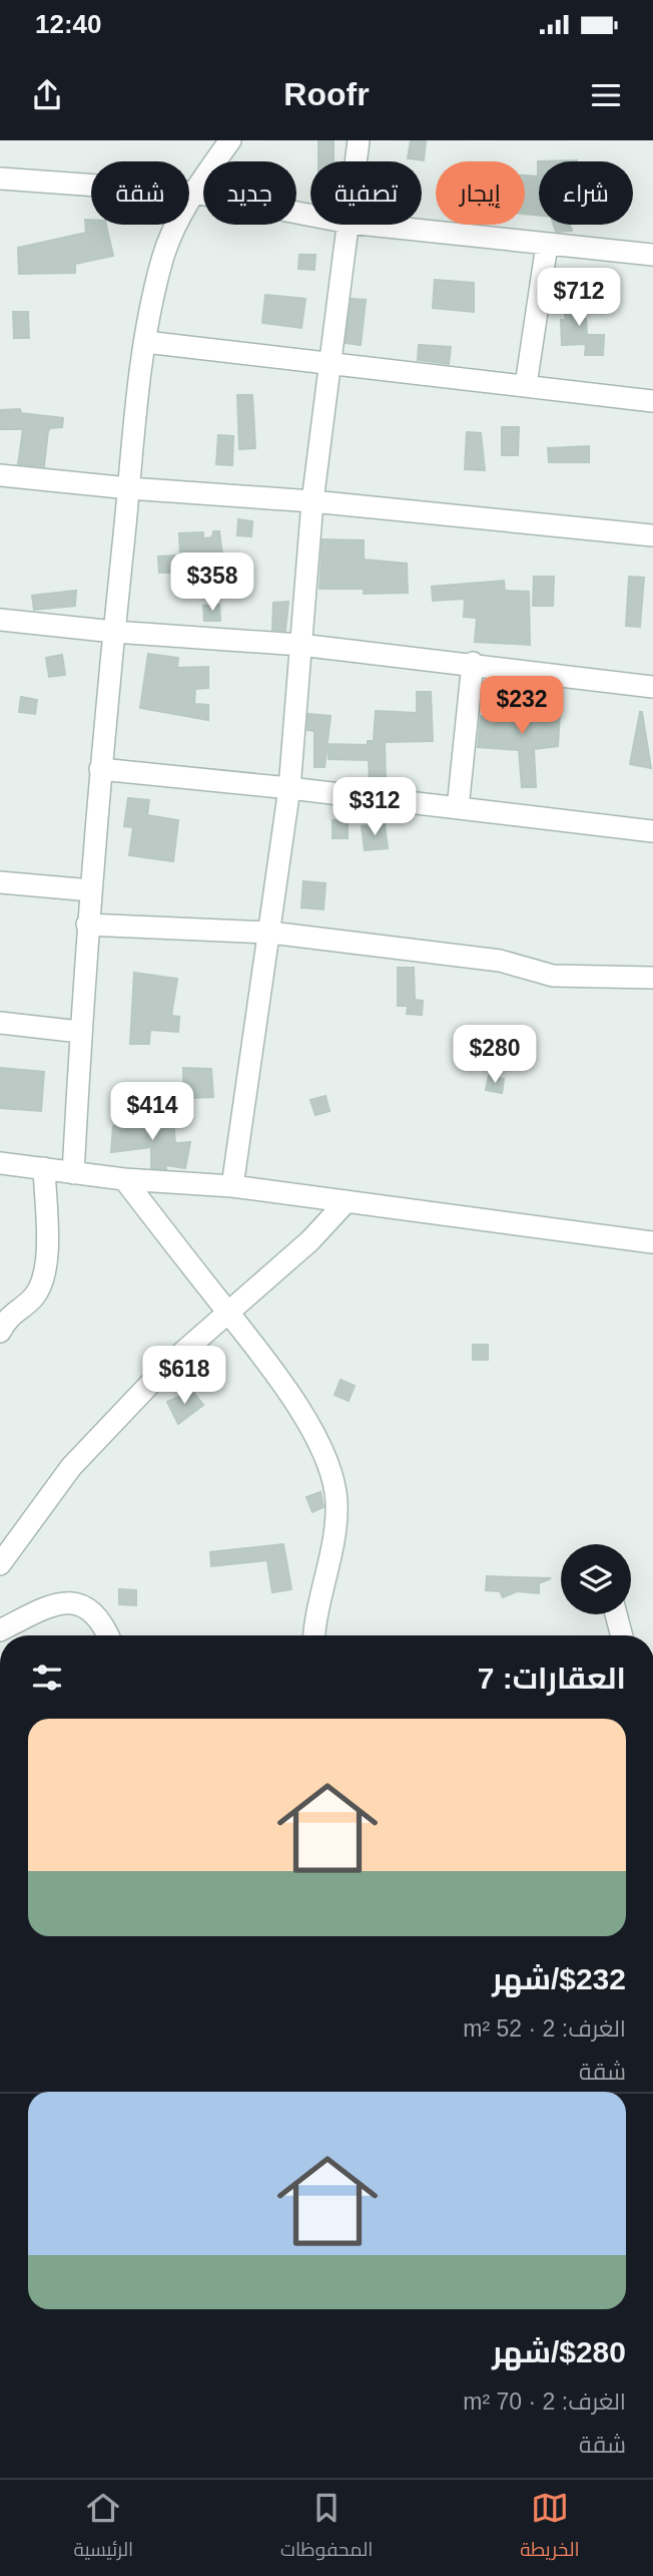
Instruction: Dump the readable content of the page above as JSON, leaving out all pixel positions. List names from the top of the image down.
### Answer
{
  "page": {
    "status": "12:40",
    "header": "Roofr",
    "chip": [
      "شراء",
      "إيجار",
      "تصفية",
      "جديد",
      "شقة"
    ],
    "price": [
      "$712",
      "$358",
      "$232",
      "$312",
      "$280",
      "$414",
      "$618"
    ],
    "heading": "العقارات: 7",
    "list": [
      {
        "name": "$232/شهر",
        "note": "الغرف: 2 · 52 m² · شقة"
      },
      {
        "name": "$280/شهر",
        "note": "الغرف: 2 · 70 m² · شقة"
      }
    ],
    "tabs": ["الخريطة", "المحفوظات", "الرئيسية"]
  }
}
